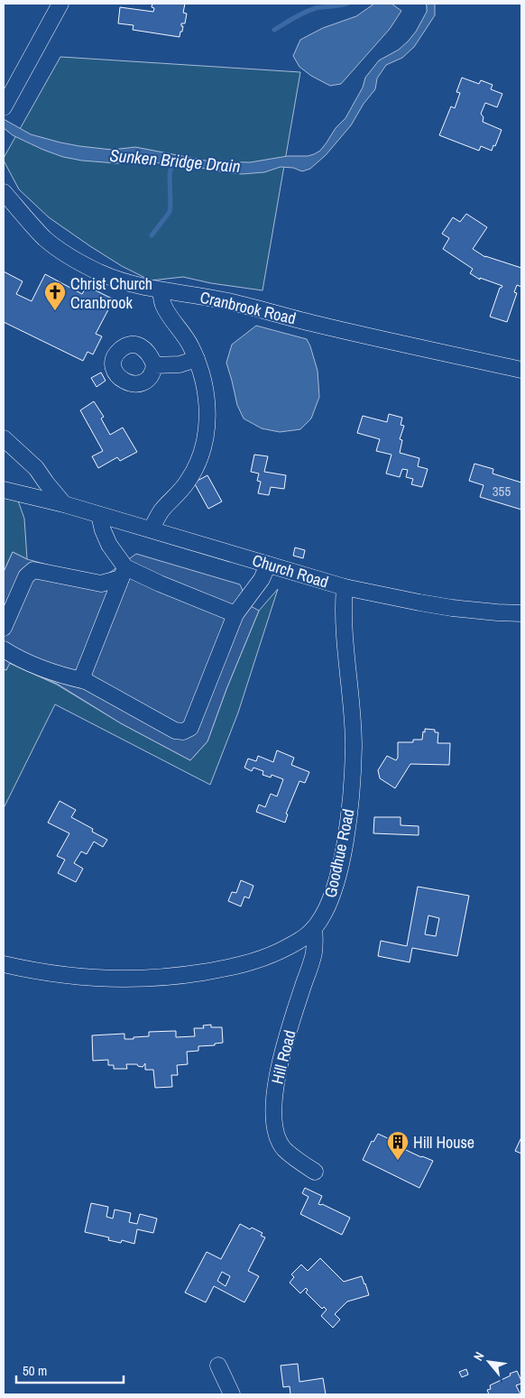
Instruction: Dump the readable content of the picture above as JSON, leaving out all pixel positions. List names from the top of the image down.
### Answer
{
  "streets": {
    "street": [
      "Cranbrook Road",
      "Church Road",
      "Goodhue Road",
      "Hill Road"
    ]
  },
  "crossings": [
    ["Church Road", "Goodhue Road"],
    ["Goodhue Road", "Hill Road"]
  ],
  "water": ["Sunken Bridge Drain"],
  "places": {
    "church": ["Christ Church Cranbrook"],
    "building": ["Hill House"]
  },
  "house_numbers": ["355"],
  "scale_bar": "50 m",
  "north": "top left"
}
